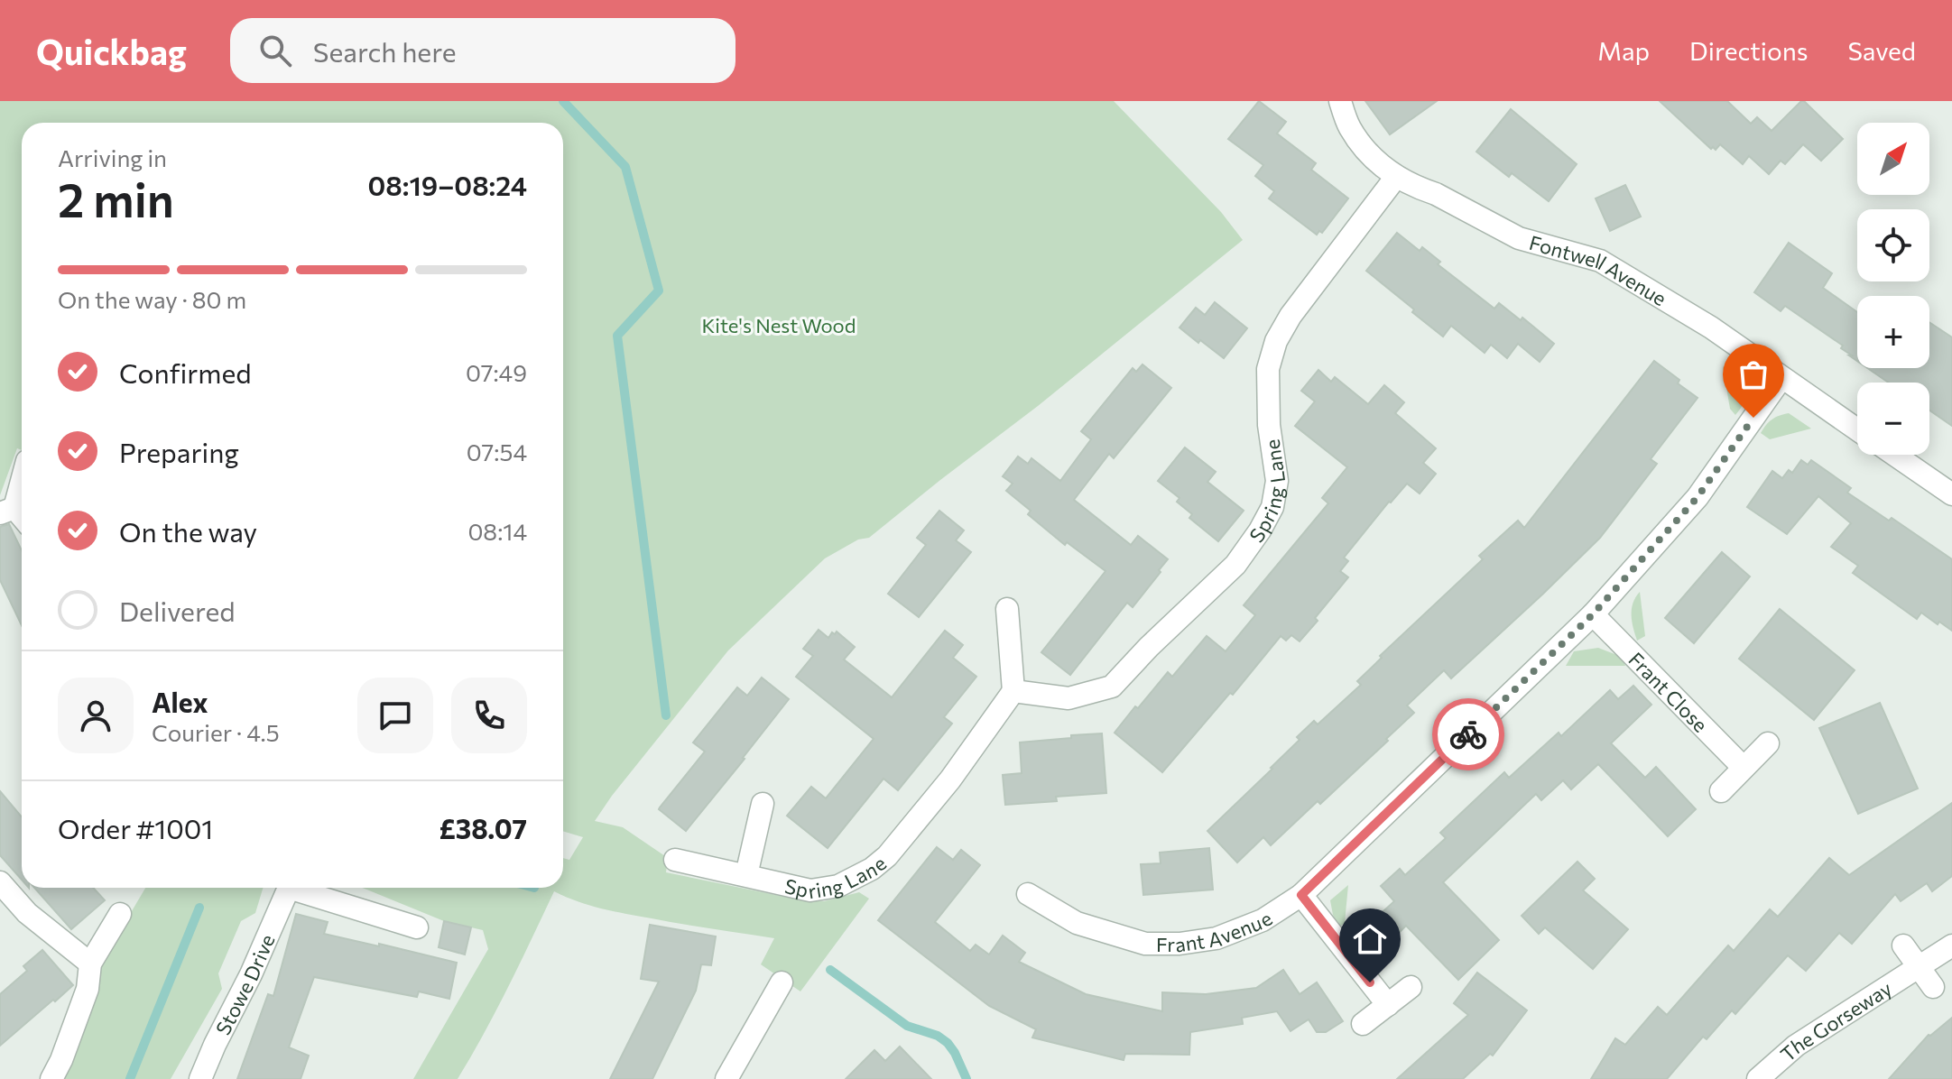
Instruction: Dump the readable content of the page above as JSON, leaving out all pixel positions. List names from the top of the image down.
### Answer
{
  "streets": {
    "street": [
      "Fontwell Avenue",
      "Spring Lane",
      "Frant Close",
      "Frant Avenue",
      "Stowe Drive",
      "The Gorseway"
    ]
  },
  "crossings": [
    ["Fontwell Avenue", "Spring Lane"],
    ["Fontwell Avenue", "Frant Avenue"],
    ["Frant Close", "Frant Avenue"]
  ],
  "parks": ["Kite's Nest Wood"],
  "north": "top right",
  "page": {
    "header": "Quickbag",
    "search": "Search here",
    "nav": ["Map", "Directions", "Saved"],
    "map_buttons": ["+", "−"],
    "heading": ["2 min", "Arriving in", "08:19–08:24"],
    "panel": [
      "Alex",
      "Courier · 4.5",
      "Order #1001",
      "£38.07"
    ],
    "bar": "On the way · 80 m",
    "list": [
      ["Confirmed", "07:49"],
      ["Preparing", "07:54"],
      ["On the way", "08:14"],
      "Delivered"
    ]
  }
}
